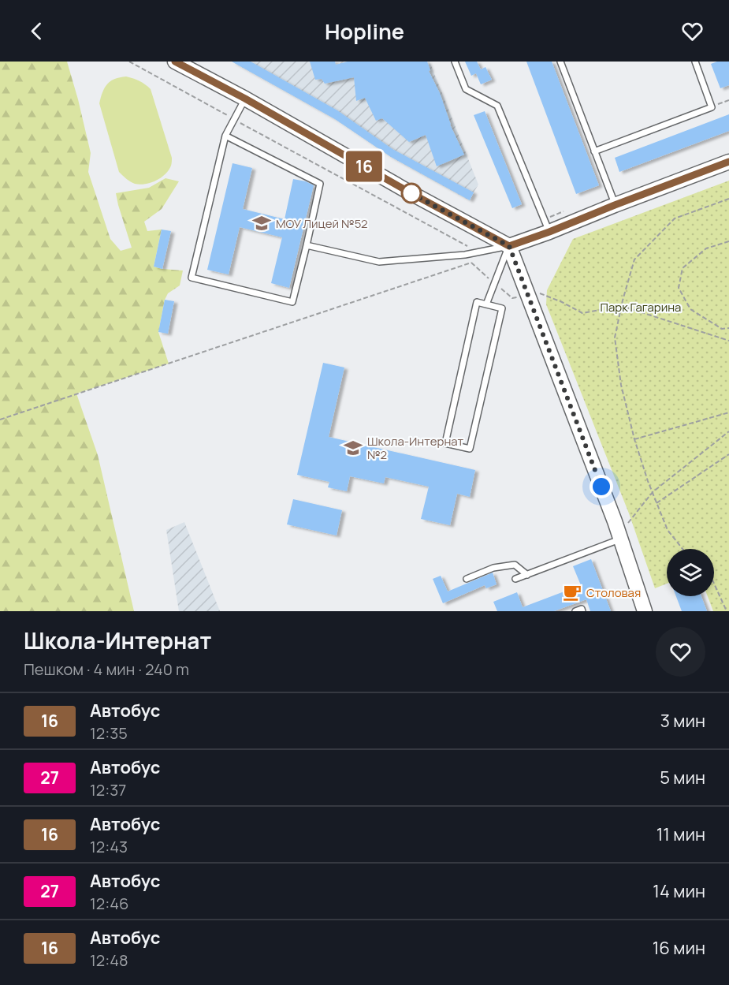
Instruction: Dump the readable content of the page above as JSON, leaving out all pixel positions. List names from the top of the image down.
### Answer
{
  "parks": ["Парк Гагарина"],
  "places": {
    "school or university": ["МОУ Лицей №52", "Школа-Интернат №2"],
    "cafe": ["Столовая"]
  },
  "lines": ["bus line 16"],
  "page": {
    "header": "Hopline",
    "on_map": "16",
    "heading": ["Школа-Интернат", "Пешком · 4 мин · 240 m"],
    "list": [
      {
        "mark": "16",
        "name": "Автобус",
        "note": "12:35",
        "value": "3 мин"
      },
      {
        "mark": "27",
        "name": "Автобус",
        "note": "12:37",
        "value": "5 мин"
      },
      {
        "mark": "16",
        "name": "Автобус",
        "note": "12:43",
        "value": "11 мин"
      },
      {
        "mark": "27",
        "name": "Автобус",
        "note": "12:46",
        "value": "14 мин"
      },
      {
        "mark": "16",
        "name": "Автобус",
        "note": "12:48",
        "value": "16 мин"
      }
    ]
  }
}
